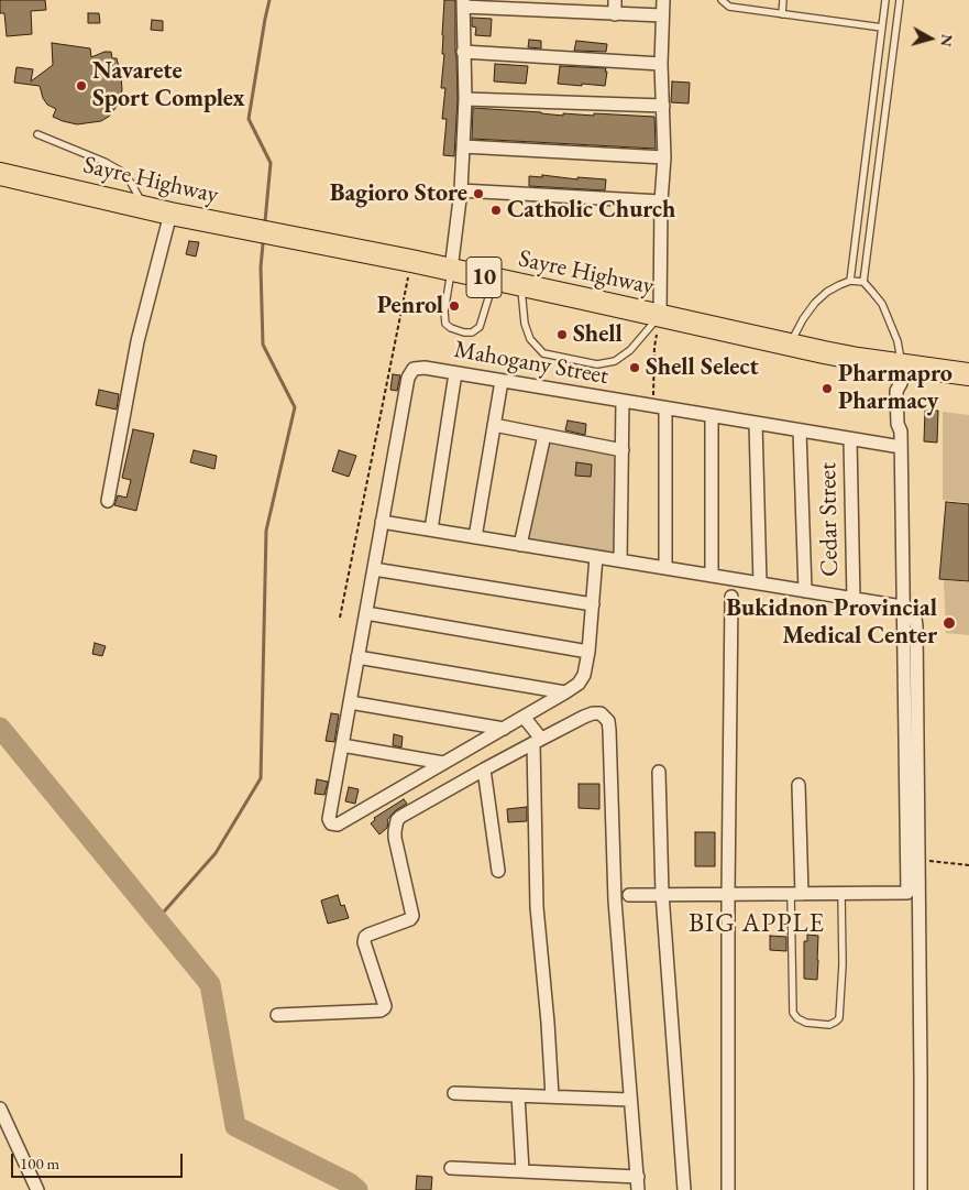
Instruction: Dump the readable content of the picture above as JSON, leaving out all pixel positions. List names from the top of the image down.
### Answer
{
  "streets": {
    "highway": ["Sayre Highway", "10"],
    "street": ["Mahogany Street", "Cedar Street"]
  },
  "crossings": [
    ["Mahogany Street", "Cedar Street"]
  ],
  "districts": ["BIG APPLE"],
  "places": [
    "Navarete Sport Complex",
    "Bagioro Store",
    "Catholic Church",
    "Penrol",
    "Shell",
    "Shell Select",
    "Pharmapro Pharmacy",
    "Bukidnon Provincial Medical Center"
  ],
  "scale_bar": "100 m",
  "north": "right"
}
